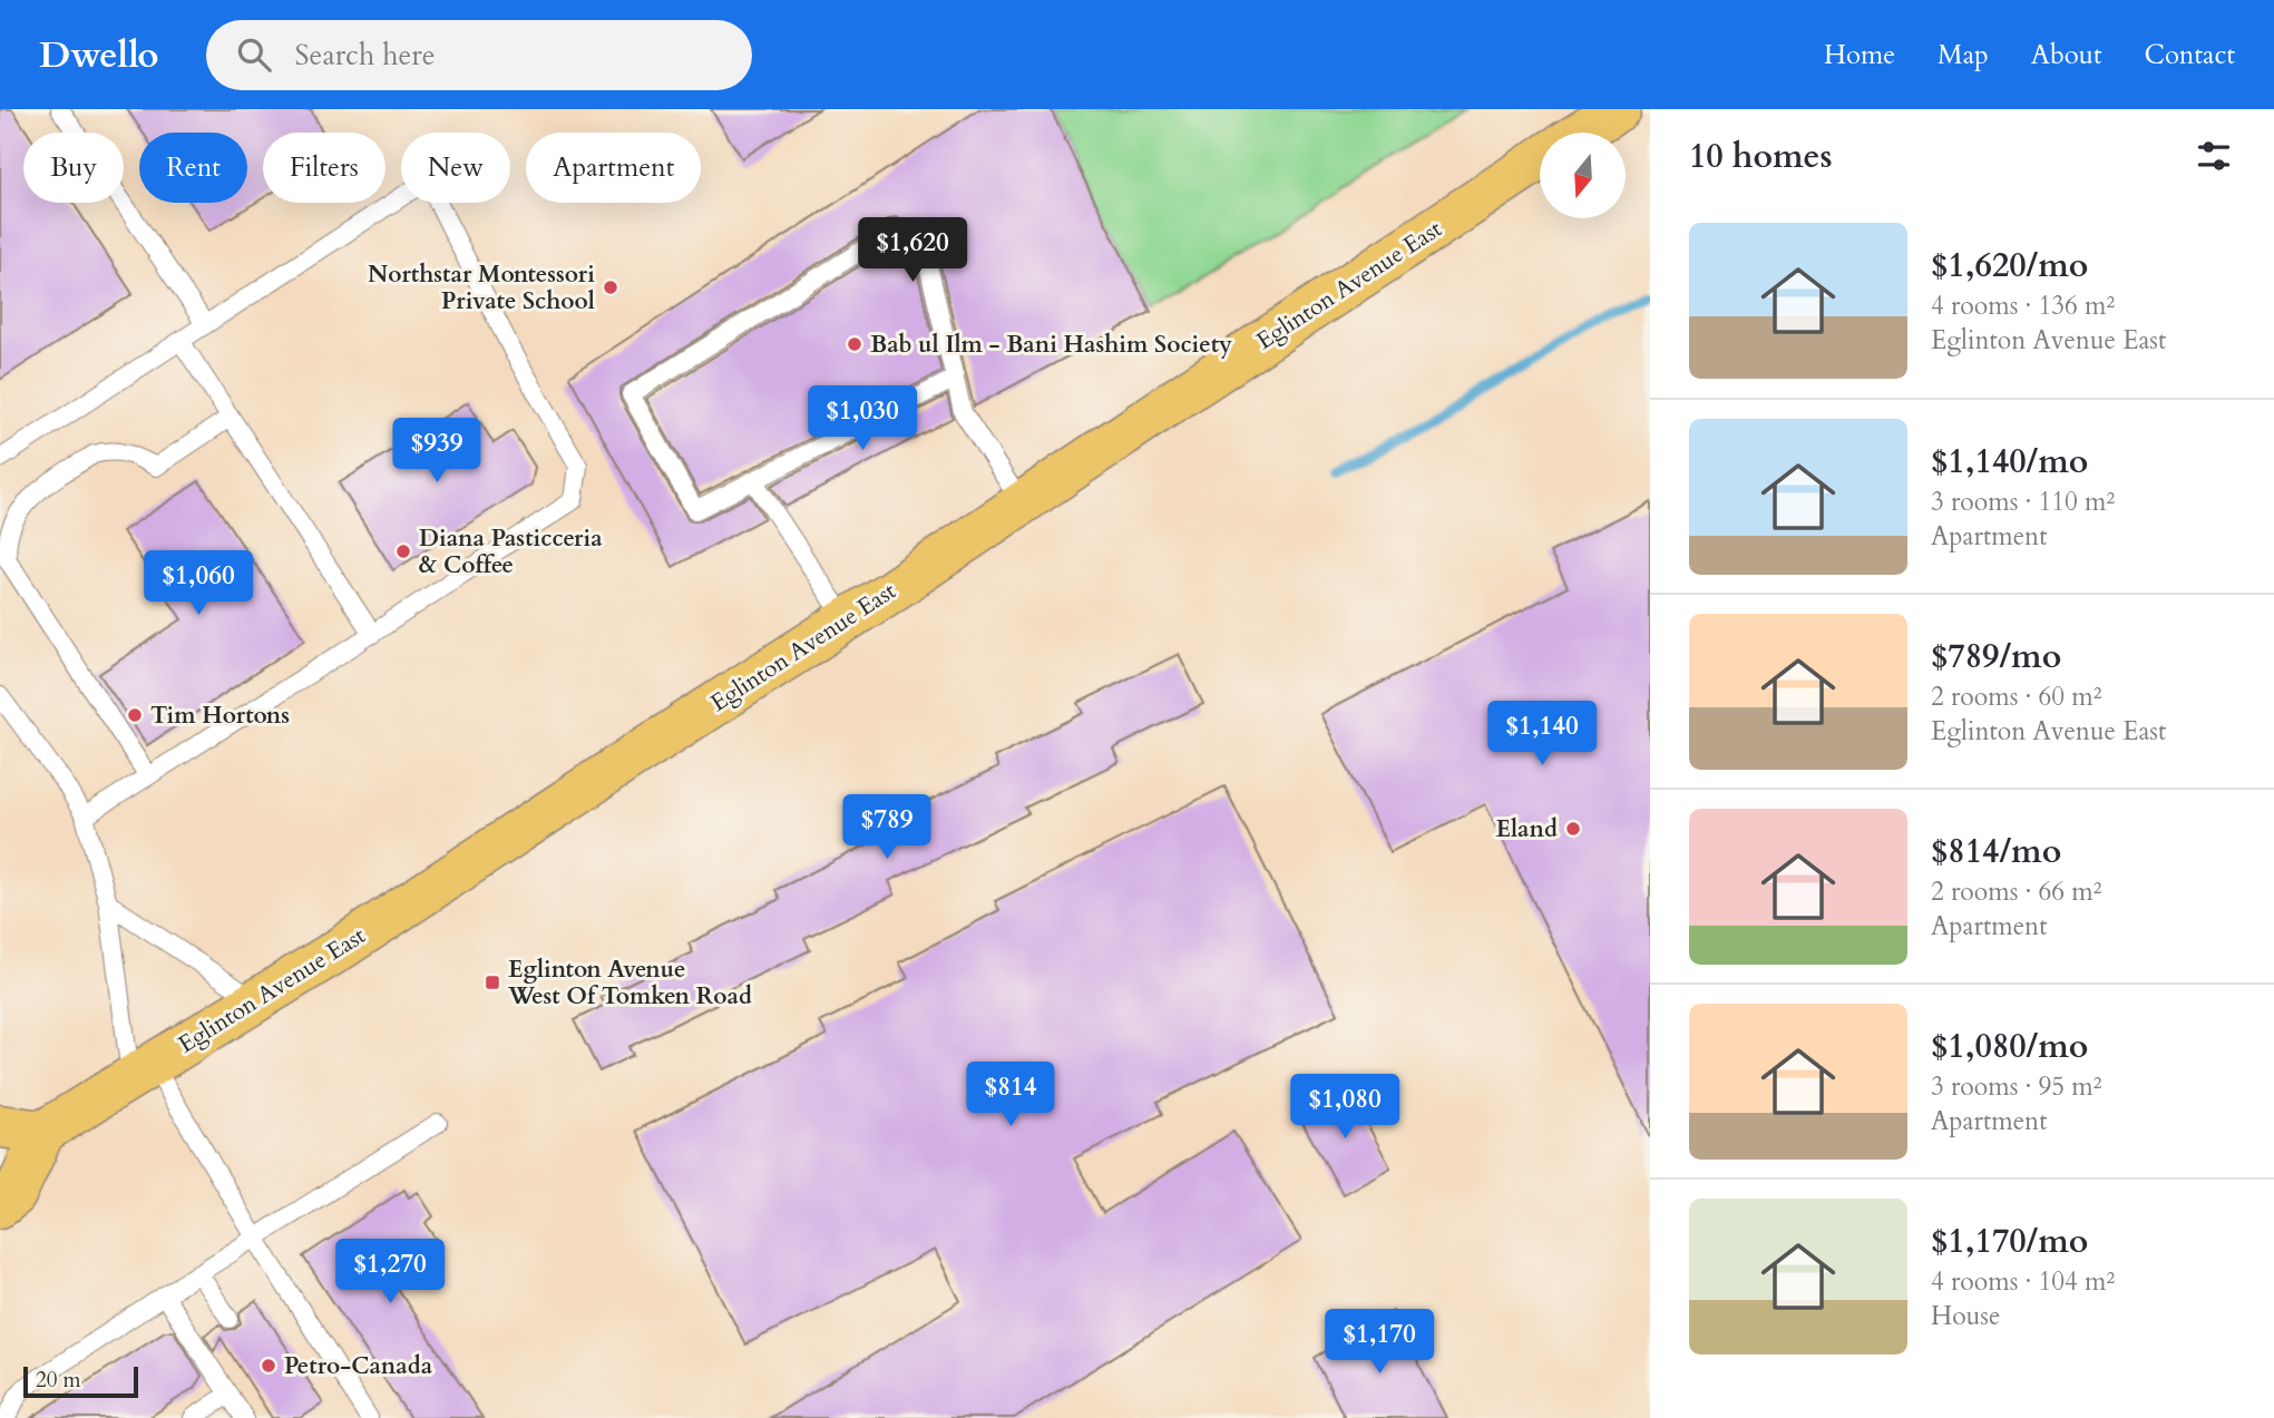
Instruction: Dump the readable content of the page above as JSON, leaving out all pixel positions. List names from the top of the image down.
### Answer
{
  "streets": {
    "main road": ["Eglinton Avenue East"]
  },
  "places": {
    "other": [
      "Northstar Montessori Private School",
      "Bab ul Ilm - Bani Hashim Society",
      "Diana Pasticceria & Coffee",
      "Tim Hortons",
      "Eland",
      "Petro-Canada"
    ],
    "transit": ["Eglinton Avenue West Of Tomken Road"]
  },
  "scale_bar": "20 m",
  "north": "bottom",
  "page": {
    "header": "Dwello",
    "search": "Search here",
    "nav": [
      "Home",
      "Map",
      "About",
      "Contact"
    ],
    "heading": "10 homes",
    "chip": [
      "Buy",
      "Rent",
      "Filters",
      "New",
      "Apartment"
    ],
    "list": [
      {
        "name": "$1,620/mo",
        "note": "4 rooms · 136 m² · Eglinton Avenue East"
      },
      {
        "name": "$1,140/mo",
        "note": "3 rooms · 110 m² · Apartment"
      },
      {
        "name": "$789/mo",
        "note": "2 rooms · 60 m² · Eglinton Avenue East"
      },
      {
        "name": "$814/mo",
        "note": "2 rooms · 66 m² · Apartment"
      },
      {
        "name": "$1,080/mo",
        "note": "3 rooms · 95 m² · Apartment"
      },
      {
        "name": "$1,170/mo",
        "note": "4 rooms · 104 m² · House"
      }
    ],
    "price": [
      "$1,620",
      "$1,030",
      "$939",
      "$1,060",
      "$1,140",
      "$789",
      "$814",
      "$1,080",
      "$1,270",
      "$1,170"
    ],
    "scale": "20 m"
  }
}
